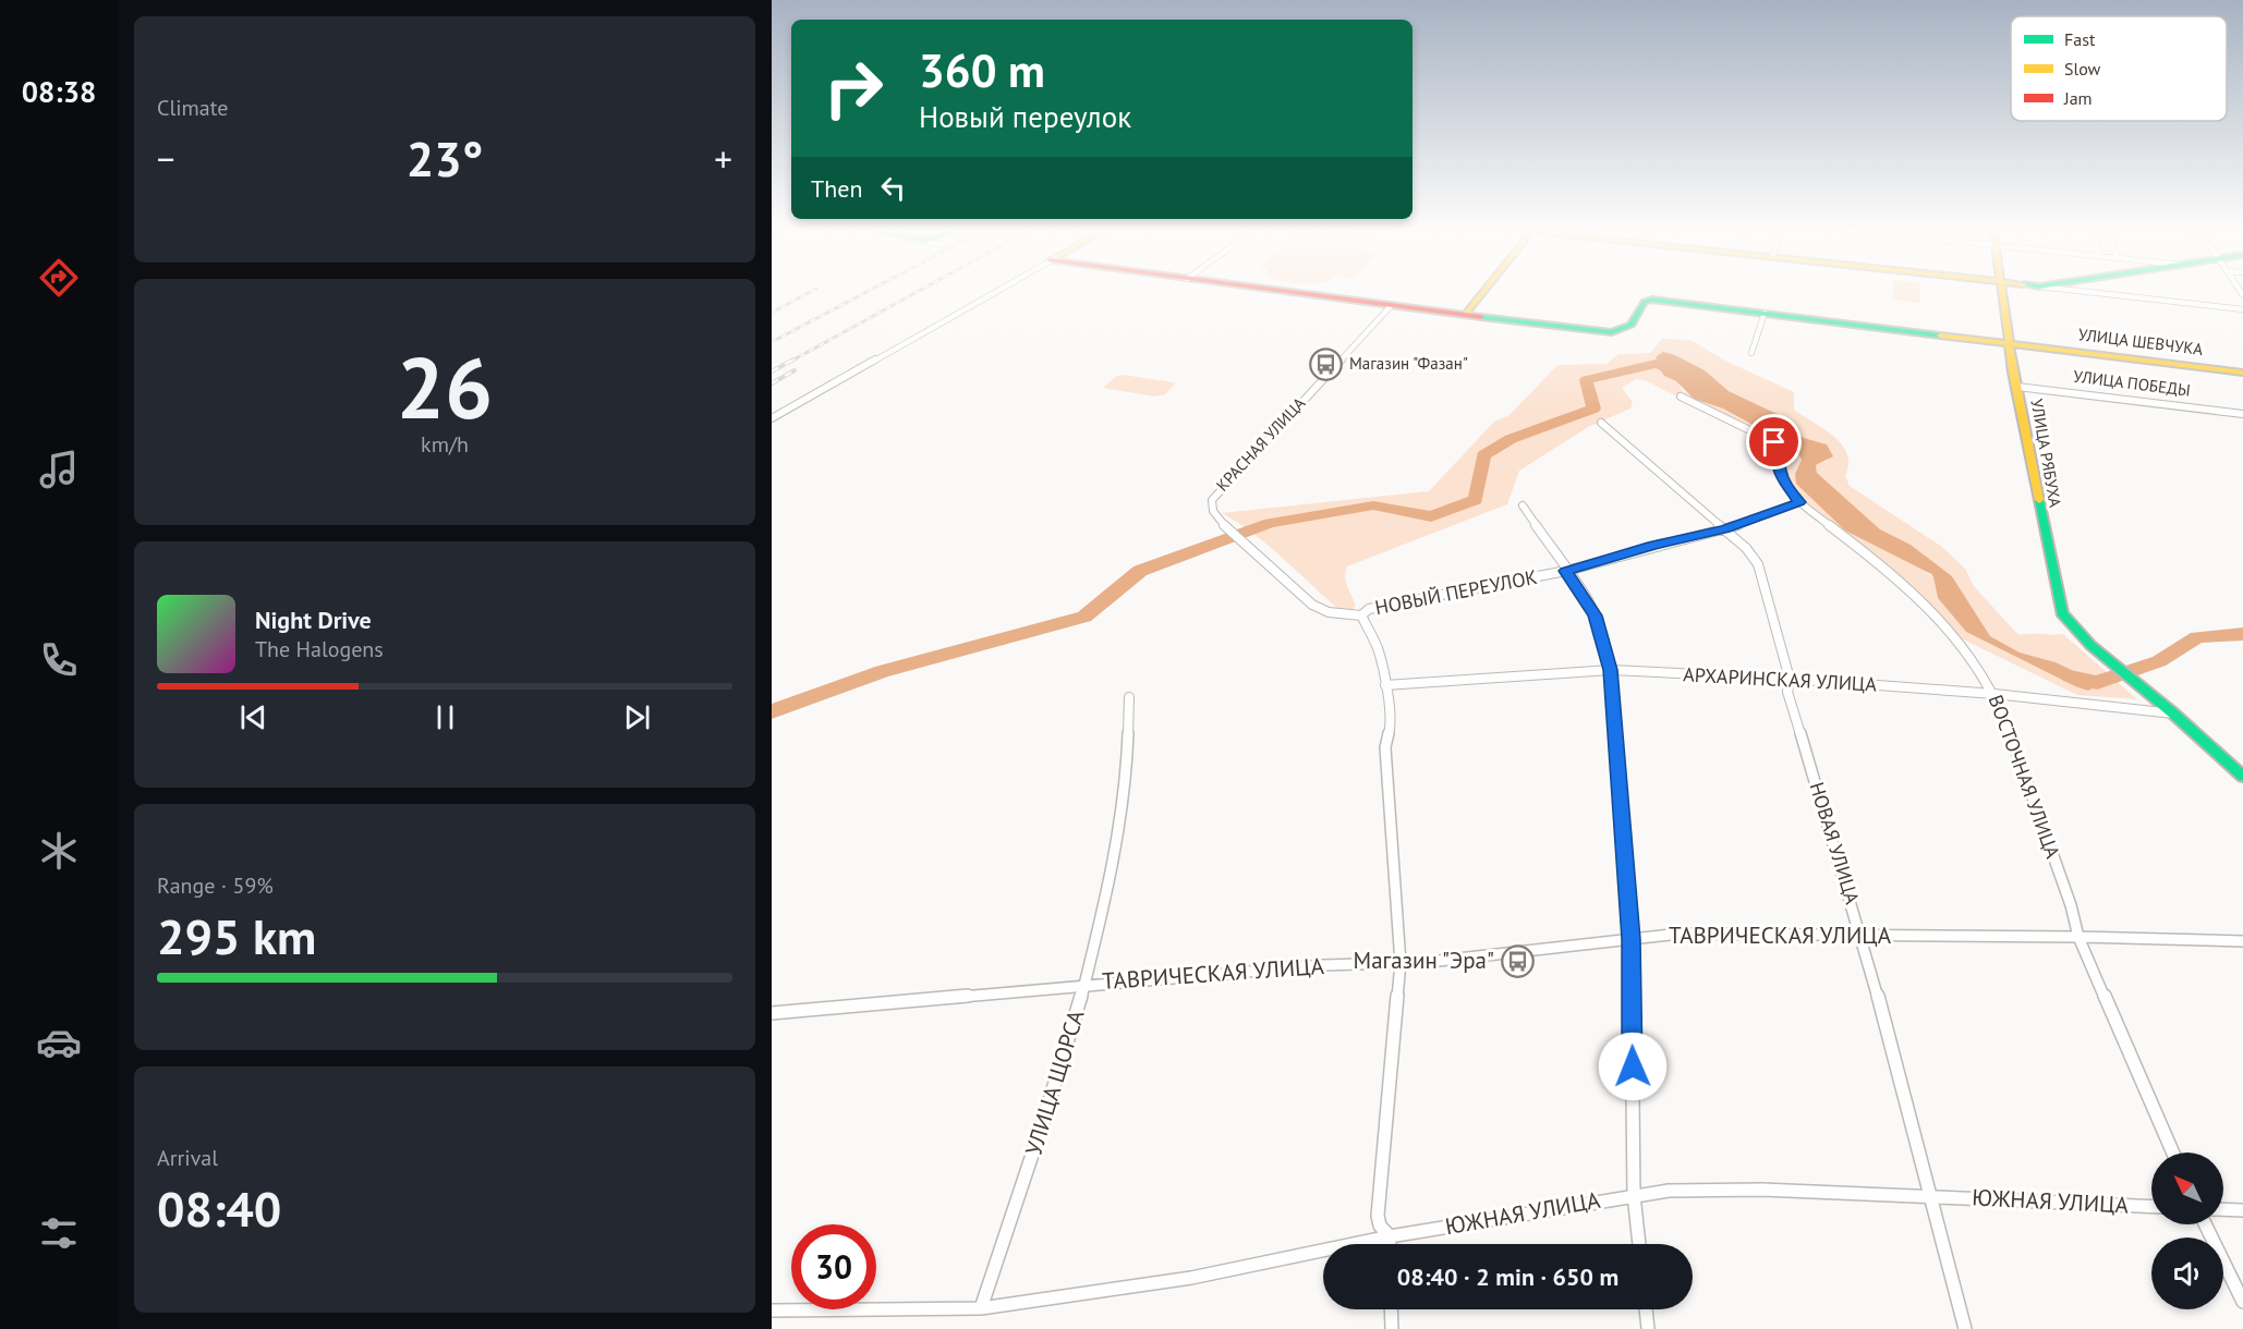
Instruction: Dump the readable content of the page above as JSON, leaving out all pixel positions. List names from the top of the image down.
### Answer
{
  "streets": {
    "main road": ["УЛИЦА ШЕВЧУКА", "УЛИЦА РЯБУХА"],
    "street": [
      "УЛИЦА ПОБЕДЫ",
      "КРАСНАЯ УЛИЦА",
      "НОВЫЙ ПЕРЕУЛОК",
      "АРХАРИНСКАЯ УЛИЦА",
      "ВОСТОЧНАЯ УЛИЦА",
      "НОВАЯ УЛИЦА",
      "ТАВРИЧЕСКАЯ УЛИЦА",
      "УЛИЦА ЩОРСА",
      "ЮЖНАЯ УЛИЦА"
    ]
  },
  "crossings": [
    ["УЛИЦА ШЕВЧУКА", "УЛИЦА РЯБУХА"],
    ["УЛИЦА ПОБЕДЫ", "УЛИЦА РЯБУХА"],
    ["КРАСНАЯ УЛИЦА", "НОВЫЙ ПЕРЕУЛОК"],
    ["УЛИЦА РЯБУХА", "АРХАРИНСКАЯ УЛИЦА"],
    ["НОВЫЙ ПЕРЕУЛОК", "ВОСТОЧНАЯ УЛИЦА"],
    ["НОВЫЙ ПЕРЕУЛОК", "НОВАЯ УЛИЦА"],
    ["АРХАРИНСКАЯ УЛИЦА", "ВОСТОЧНАЯ УЛИЦА"],
    ["АРХАРИНСКАЯ УЛИЦА", "НОВАЯ УЛИЦА"],
    ["ВОСТОЧНАЯ УЛИЦА", "ТАВРИЧЕСКАЯ УЛИЦА"],
    ["НОВАЯ УЛИЦА", "ТАВРИЧЕСКАЯ УЛИЦА"],
    ["НОВАЯ УЛИЦА", "ЮЖНАЯ УЛИЦА"],
    ["ТАВРИЧЕСКАЯ УЛИЦА", "УЛИЦА ЩОРСА"],
    ["УЛИЦА ЩОРСА", "ЮЖНАЯ УЛИЦА"]
  ],
  "places": {
    "bus stop": ["Магазин \"Фазан\"", "Магазин \"Эра\""]
  },
  "legend": ["Fast", "Slow", "Jam"],
  "north": "top left",
  "page": {
    "tabs": "08:38",
    "tile": [
      "Climate",
      ["26", "km/h"],
      ["Range · 59%", "295 km"],
      ["Arrival", "08:40"]
    ],
    "turn": ["360 m", "Новый переулок"],
    "heat": ["−", "23°", "+"],
    "then": "Then",
    "song": ["Night Drive", "The Halogens"],
    "limit": "30",
    "trip": "08:40 · 2 min · 650 m"
  }
}
